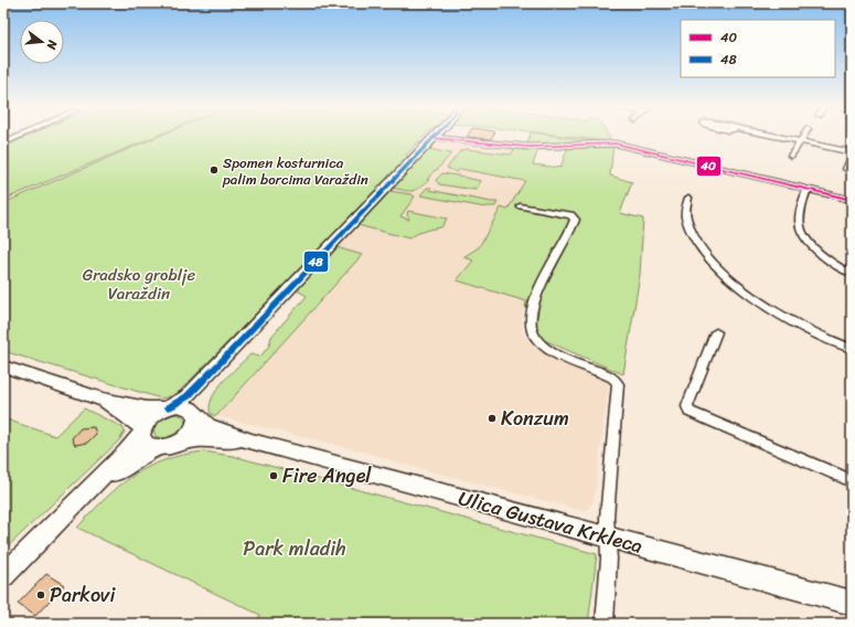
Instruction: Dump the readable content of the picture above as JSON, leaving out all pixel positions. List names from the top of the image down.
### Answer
{
  "streets": {
    "main road": ["Ulica Gustava Krkleca"]
  },
  "parks": ["Gradsko groblje Varaždin", "Park mladih"],
  "places": [
    "Spomen kosturnica palim borcima Varaždin",
    "Konzum",
    "Fire Angel",
    "Parkovi"
  ],
  "lines": ["transit line 48", "transit line 40"],
  "legend": ["40", "48"],
  "north": "right"
}
